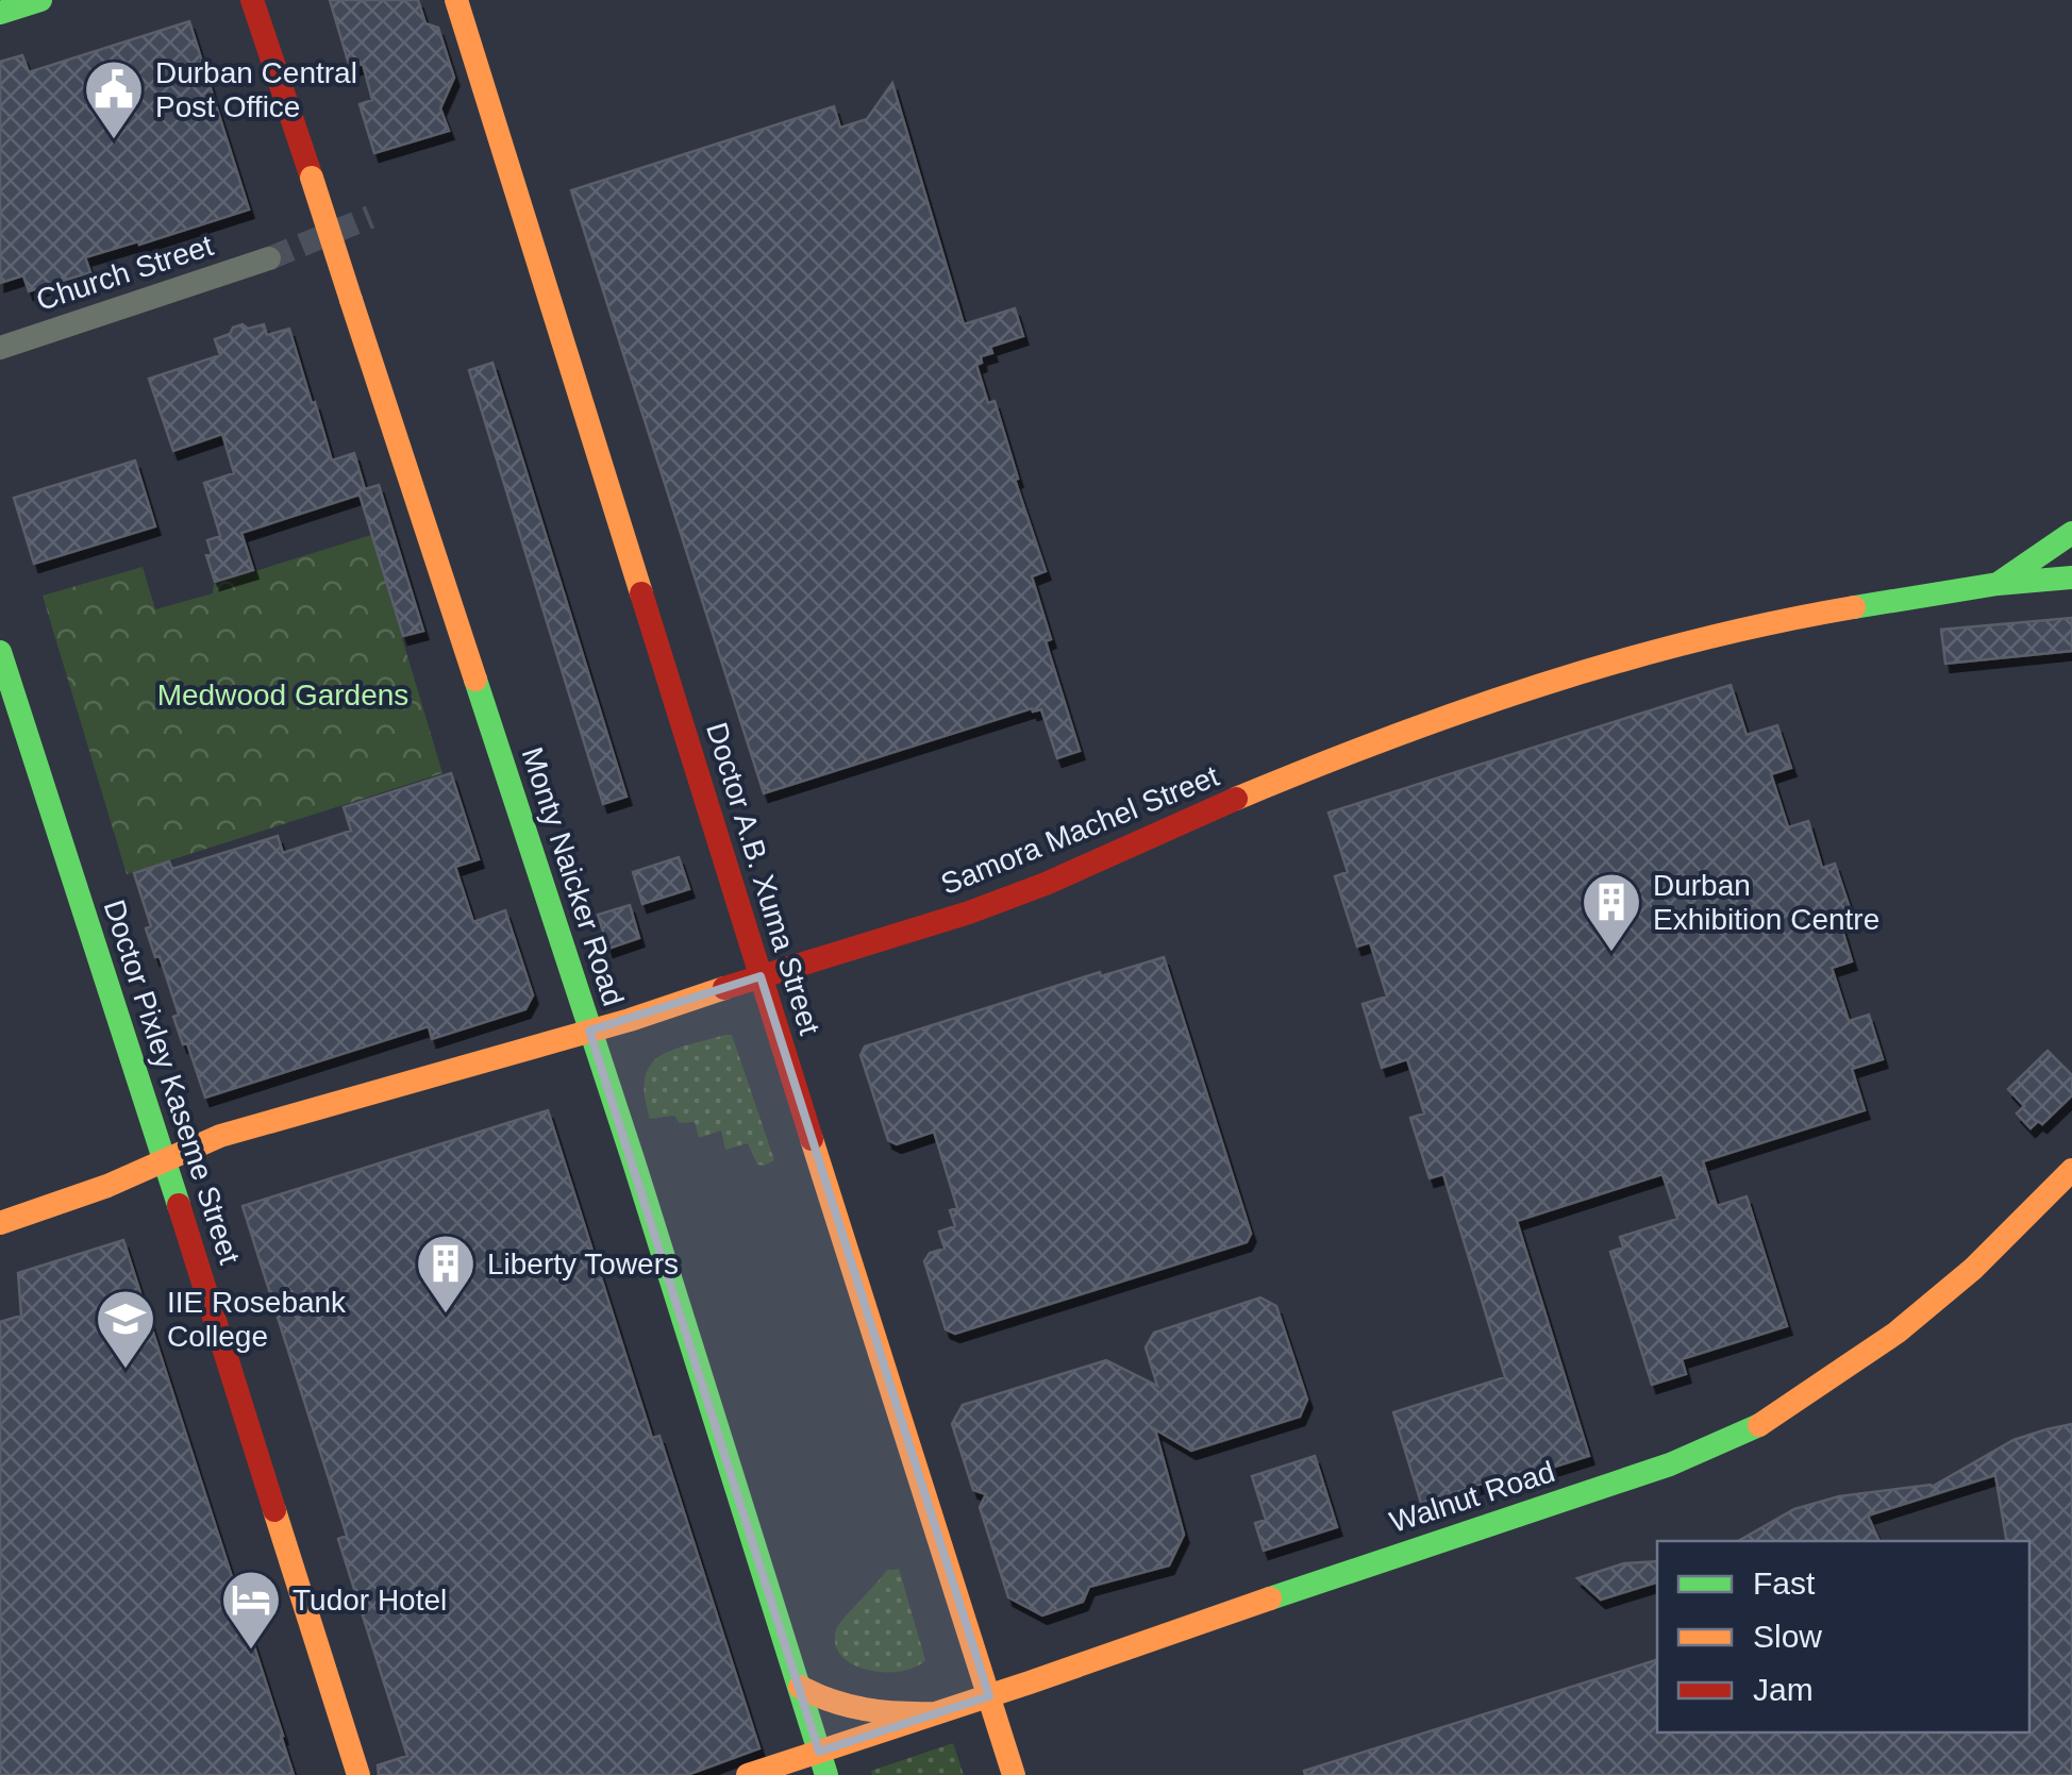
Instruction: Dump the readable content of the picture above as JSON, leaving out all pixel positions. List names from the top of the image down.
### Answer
{
  "streets": {
    "main road": [
      "Samora Machel Street",
      "Monty Naicker Road",
      "Doctor A.B. Xuma Street",
      "Doctor Pixley Kaseme Street",
      "Walnut Road"
    ],
    "street": ["Church Street"]
  },
  "crossings": [
    ["Samora Machel Street", "Monty Naicker Road"],
    ["Samora Machel Street", "Doctor A.B. Xuma Street"],
    ["Samora Machel Street", "Doctor Pixley Kaseme Street"],
    ["Monty Naicker Road", "Walnut Road"],
    ["Doctor A.B. Xuma Street", "Walnut Road"]
  ],
  "parks": ["Medwood Gardens"],
  "places": {
    "public building": ["Durban Central Post Office"],
    "building": ["Durban Exhibition Centre", "Liberty Towers"],
    "school or university": ["IIE Rosebank College"],
    "hotel": ["Tudor Hotel"]
  },
  "legend": ["Fast", "Slow", "Jam"]
}
